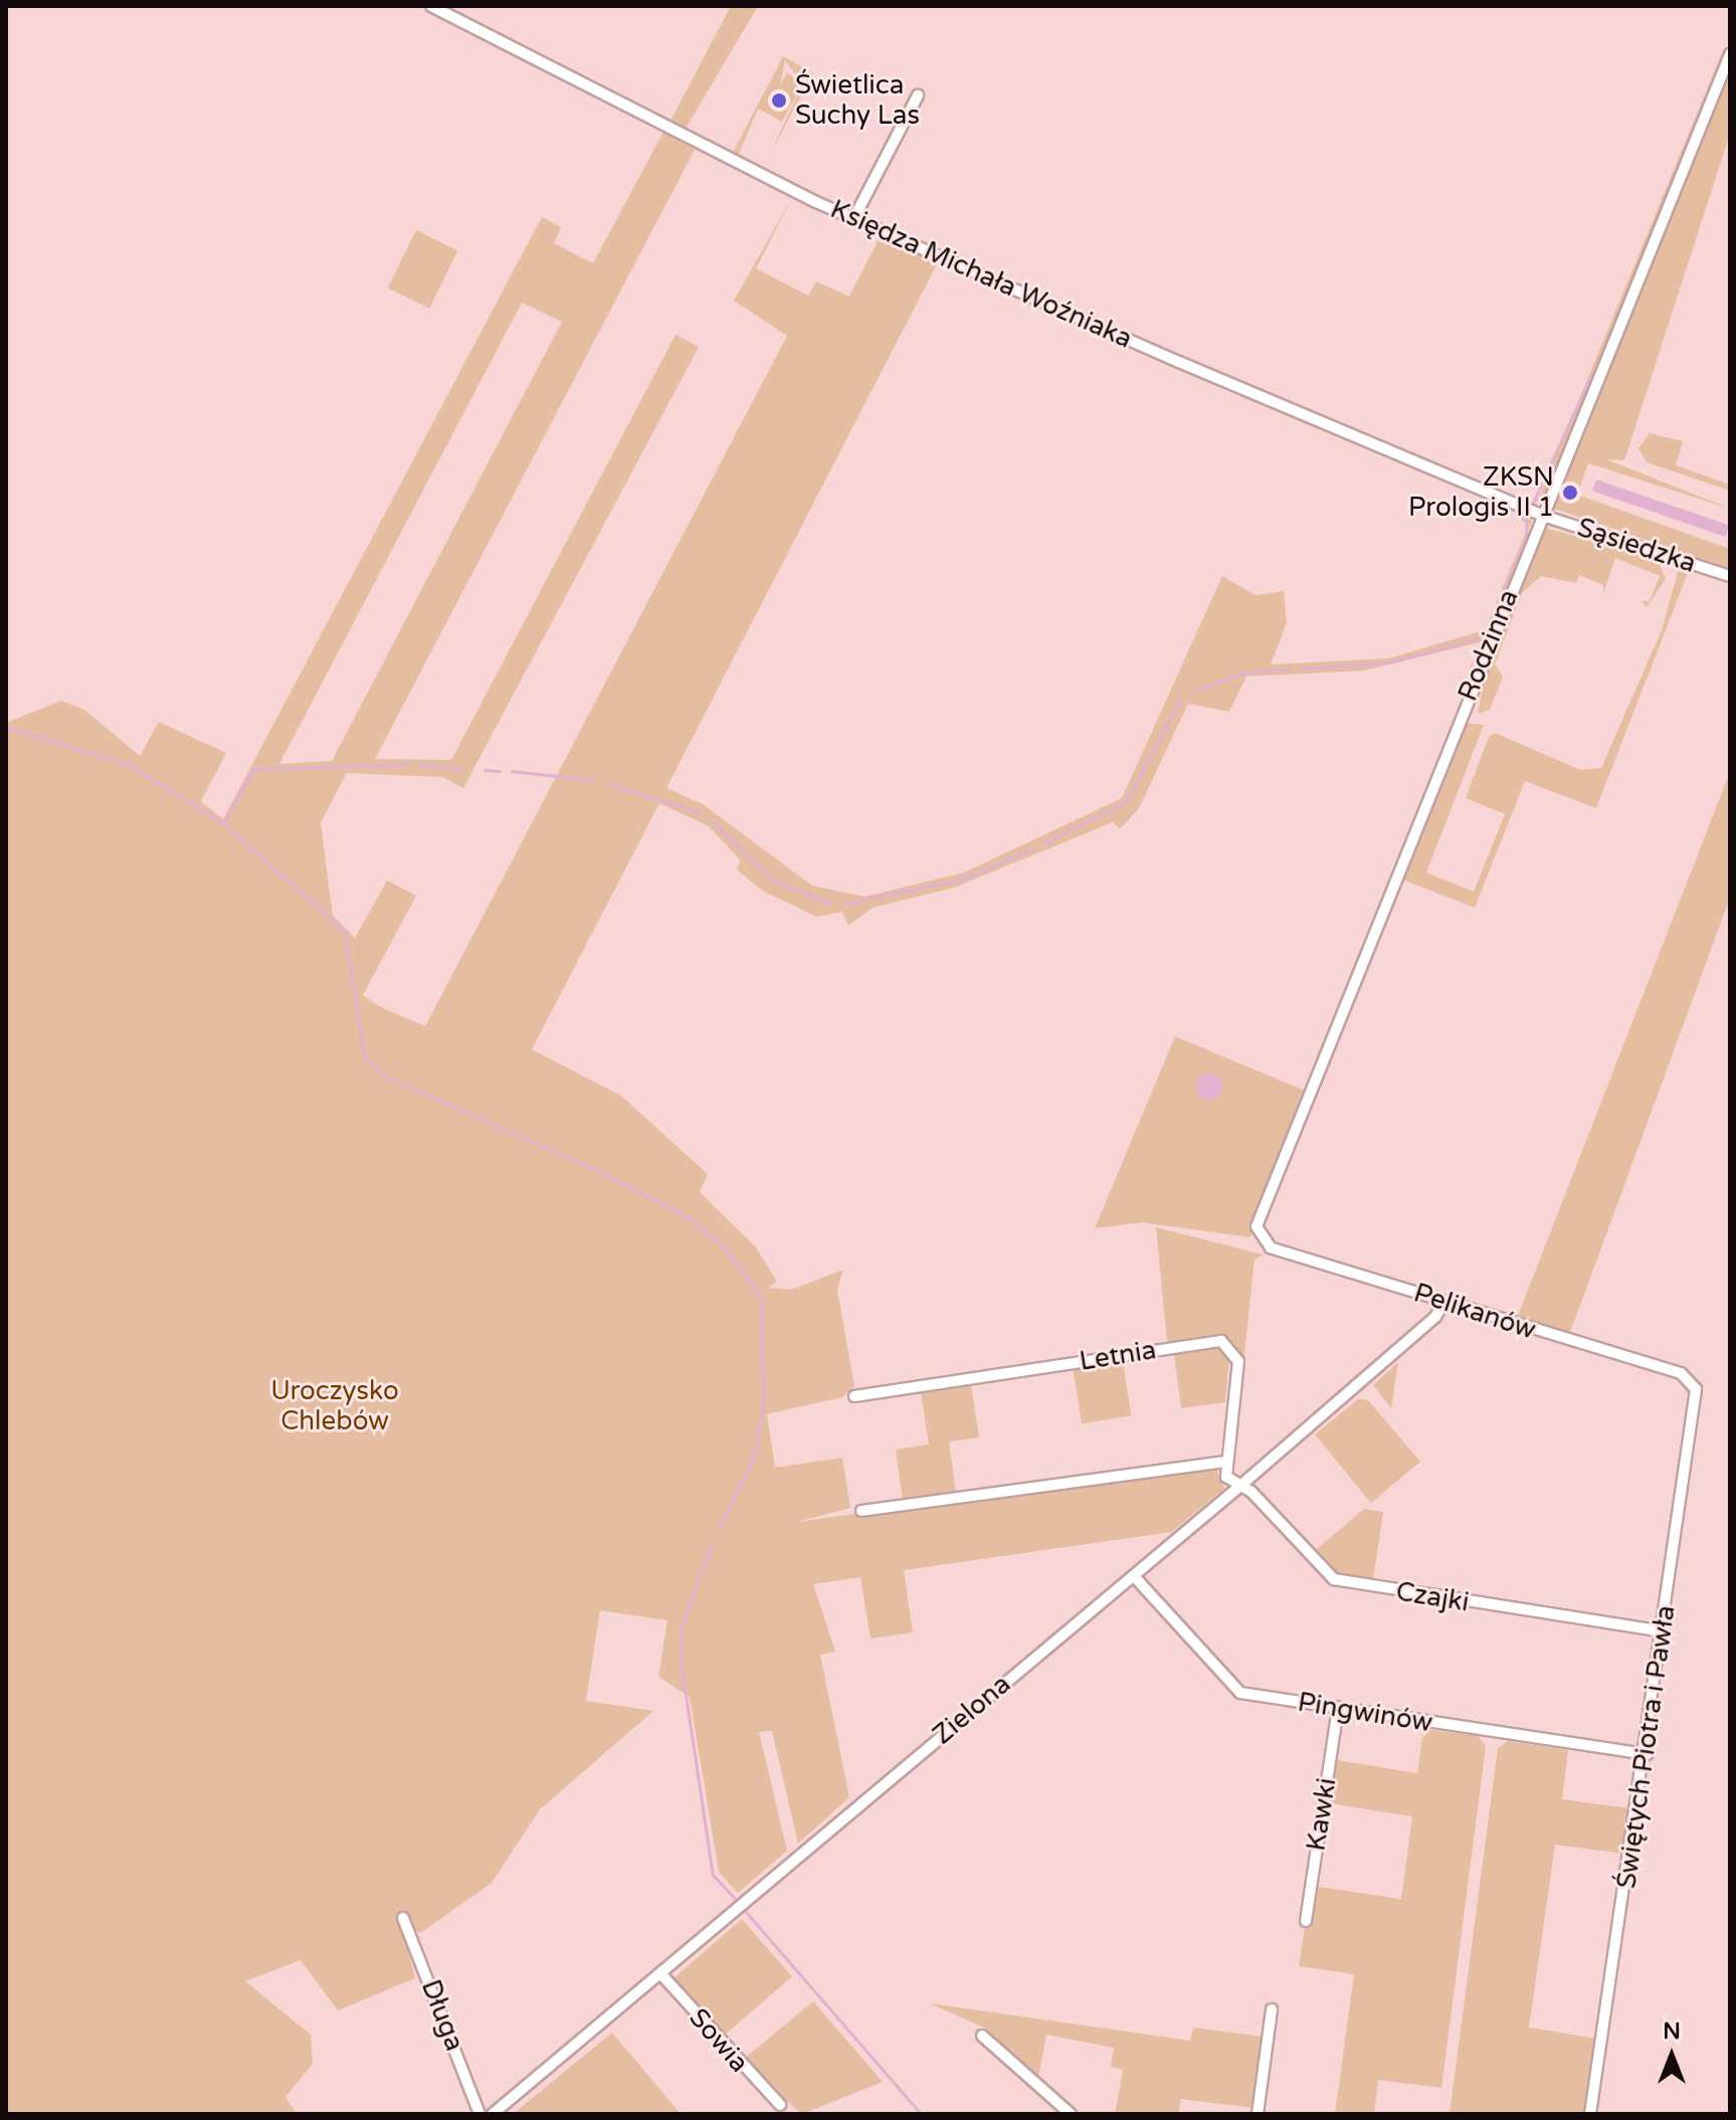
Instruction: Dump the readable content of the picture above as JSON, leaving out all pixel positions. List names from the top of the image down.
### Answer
{
  "streets": {
    "street": [
      "Księdza Michała Woźniaka",
      "Sąsiedzka",
      "Rodzinna",
      "Pelikanów",
      "Letnia",
      "Czajki",
      "Zielona",
      "Pingwinów",
      "Świętych Piotra i Pawła",
      "Kawki",
      "Długa",
      "Sowia"
    ]
  },
  "crossings": [
    ["Księdza Michała Woźniaka", "Sąsiedzka"],
    ["Księdza Michała Woźniaka", "Rodzinna"],
    ["Sąsiedzka", "Rodzinna"],
    ["Rodzinna", "Pelikanów"],
    ["Pelikanów", "Zielona"],
    ["Pelikanów", "Świętych Piotra i Pawła"],
    ["Czajki", "Zielona"],
    ["Czajki", "Świętych Piotra i Pawła"],
    ["Zielona", "Pingwinów"],
    ["Zielona", "Sowia"],
    ["Pingwinów", "Świętych Piotra i Pawła"],
    ["Pingwinów", "Kawki"]
  ],
  "parks": ["Uroczysko Chlebów"],
  "places": ["Świetlica Suchy Las", "ZKSN Prologis II 1"],
  "north": "top"
}
